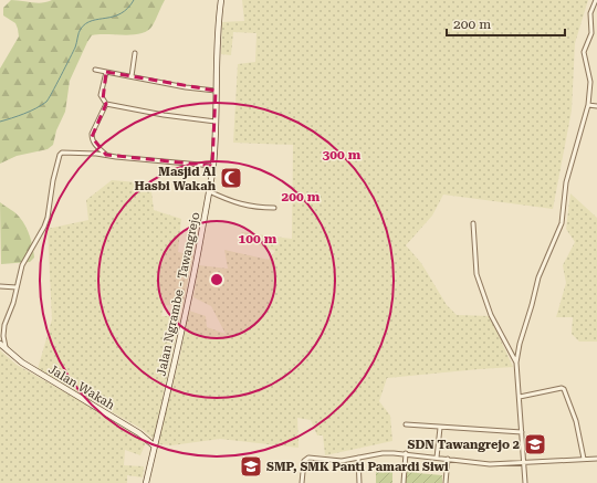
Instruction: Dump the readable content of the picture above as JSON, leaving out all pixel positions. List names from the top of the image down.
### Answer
{
  "streets": {
    "main road": ["Jalan Ngrambe - Tawangrejo", "Jalan Wakah"]
  },
  "crossings": [
    ["Jalan Ngrambe - Tawangrejo", "Jalan Wakah"]
  ],
  "places": {
    "mosque": ["Masjid Al Hasbi Wakah"],
    "school or university": ["SDN Tawangrejo 2", "SMP, SMK Panti Pamardi Siwi"]
  },
  "scale_bar": "200 m",
  "rings": ["300 m", "200 m", "100 m"]
}
